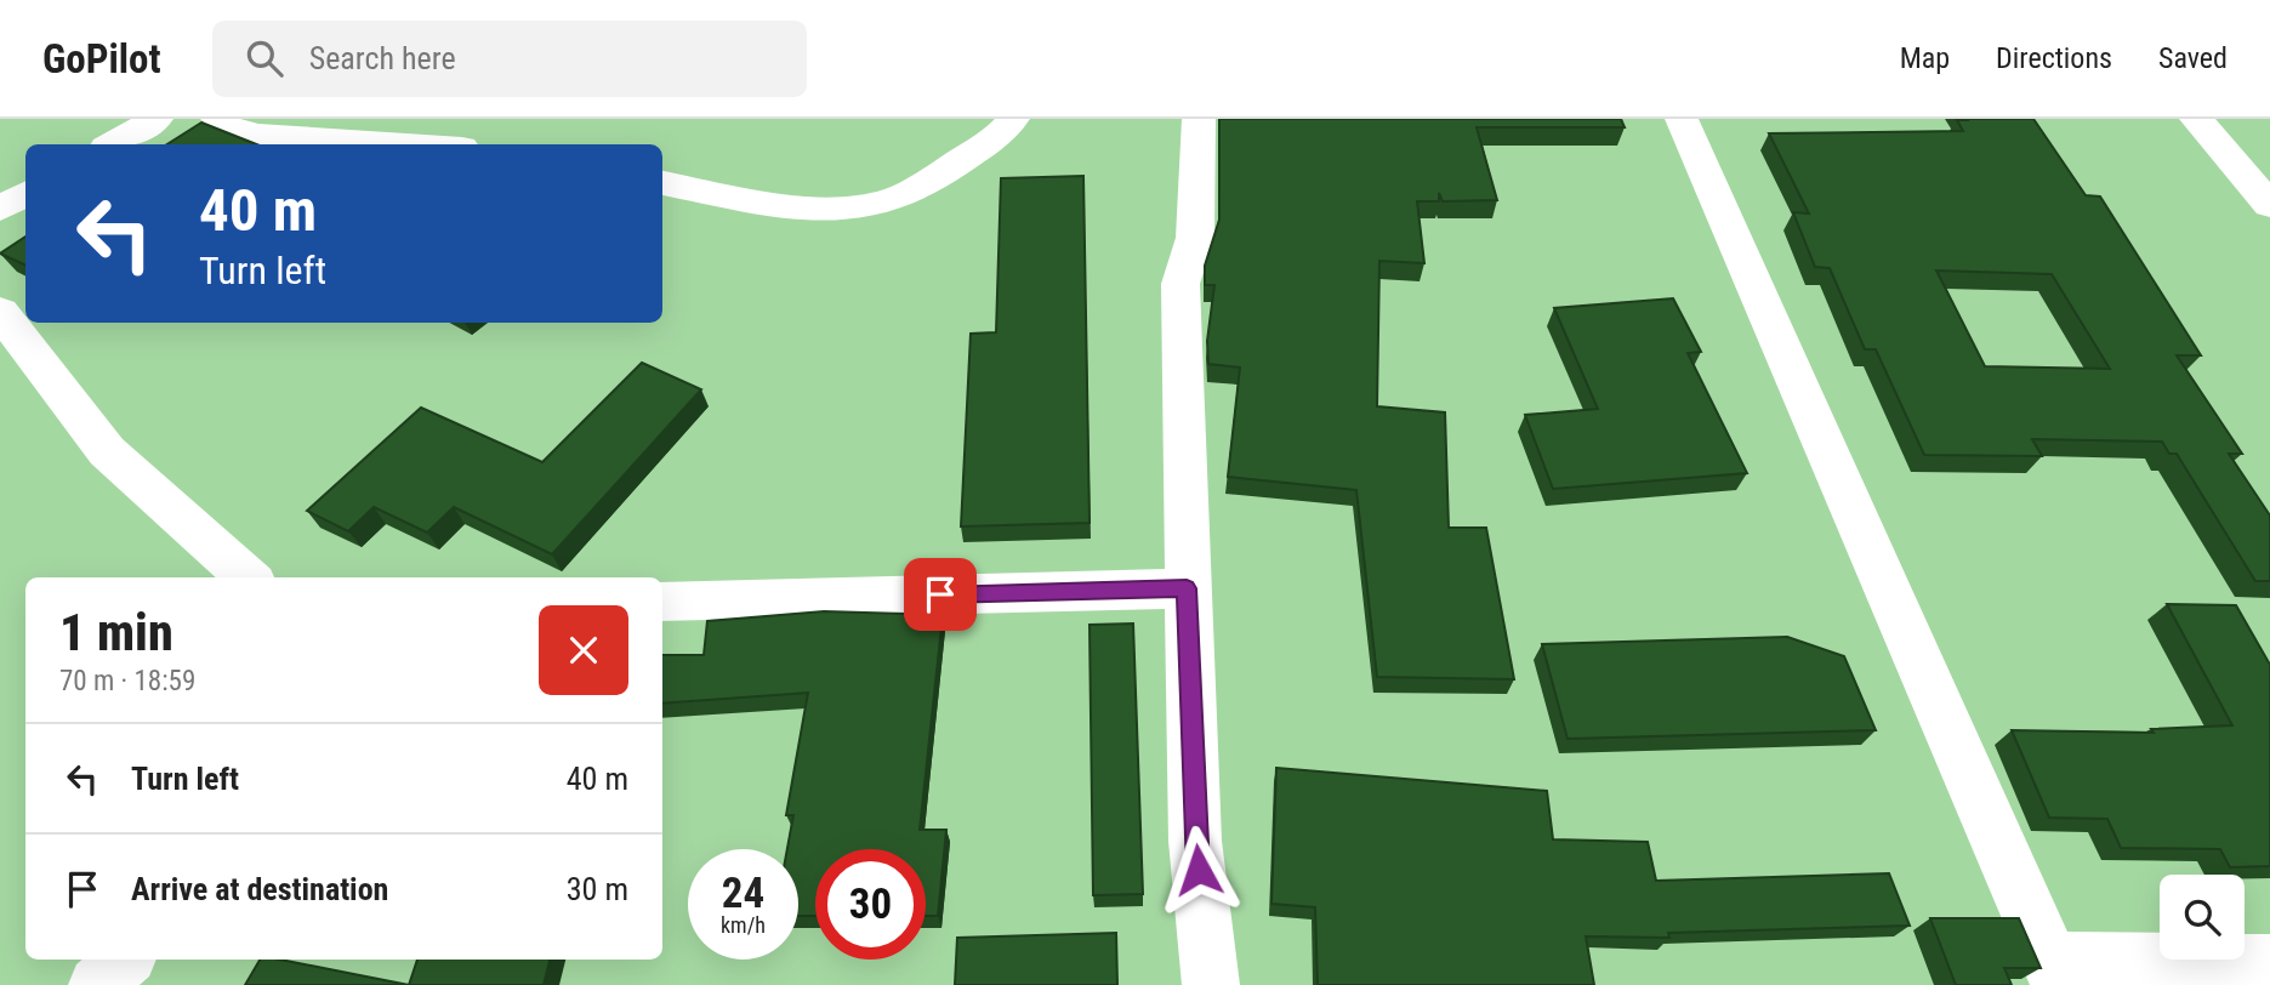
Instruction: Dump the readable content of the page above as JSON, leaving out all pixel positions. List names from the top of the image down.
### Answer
{
  "page": {
    "header": "GoPilot",
    "search": "Search here",
    "nav": ["Map", "Directions", "Saved"],
    "turn": ["40 m", "Turn left"],
    "heading": ["1 min", "70 m · 18:59"],
    "list": [
      {
        "name": "Turn left",
        "value": "40 m"
      },
      {
        "name": "Arrive at destination",
        "value": "30 m"
      }
    ],
    "speed": "24 km/h",
    "limit": "30"
  }
}
